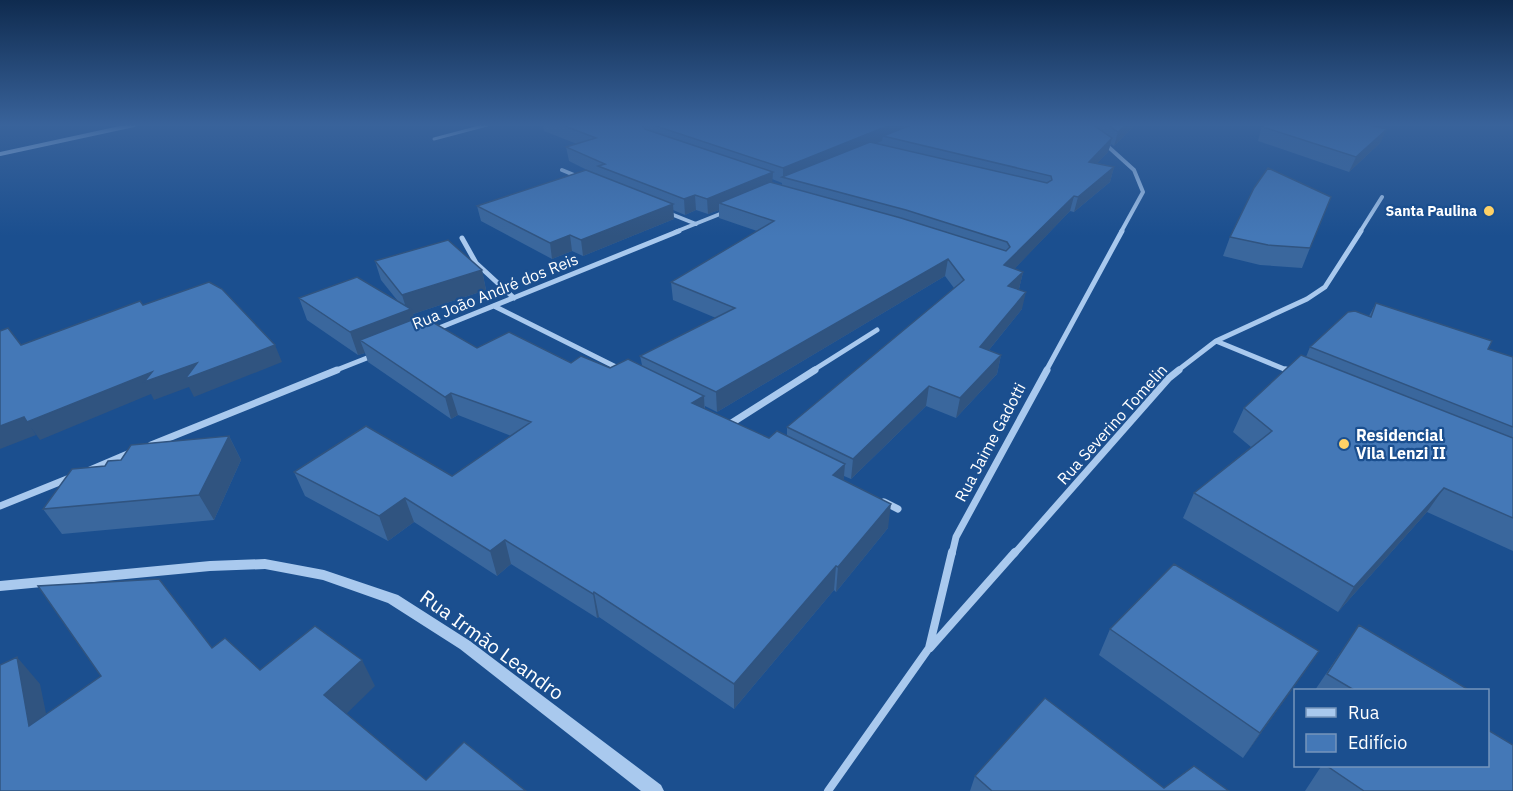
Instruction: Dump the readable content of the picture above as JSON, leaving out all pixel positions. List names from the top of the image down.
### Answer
{
  "streets": {
    "street": [
      "Rua João André dos Reis",
      "Rua Severino Tomelin",
      "Rua Jaime Gadotti",
      "Rua Irmão Leandro"
    ]
  },
  "crossings": [
    ["Rua Severino Tomelin", "Rua Jaime Gadotti"]
  ],
  "places": ["Santa Paulina", "Residencial Vila Lenzi II"],
  "legend": ["Rua", "Edifício"]
}
